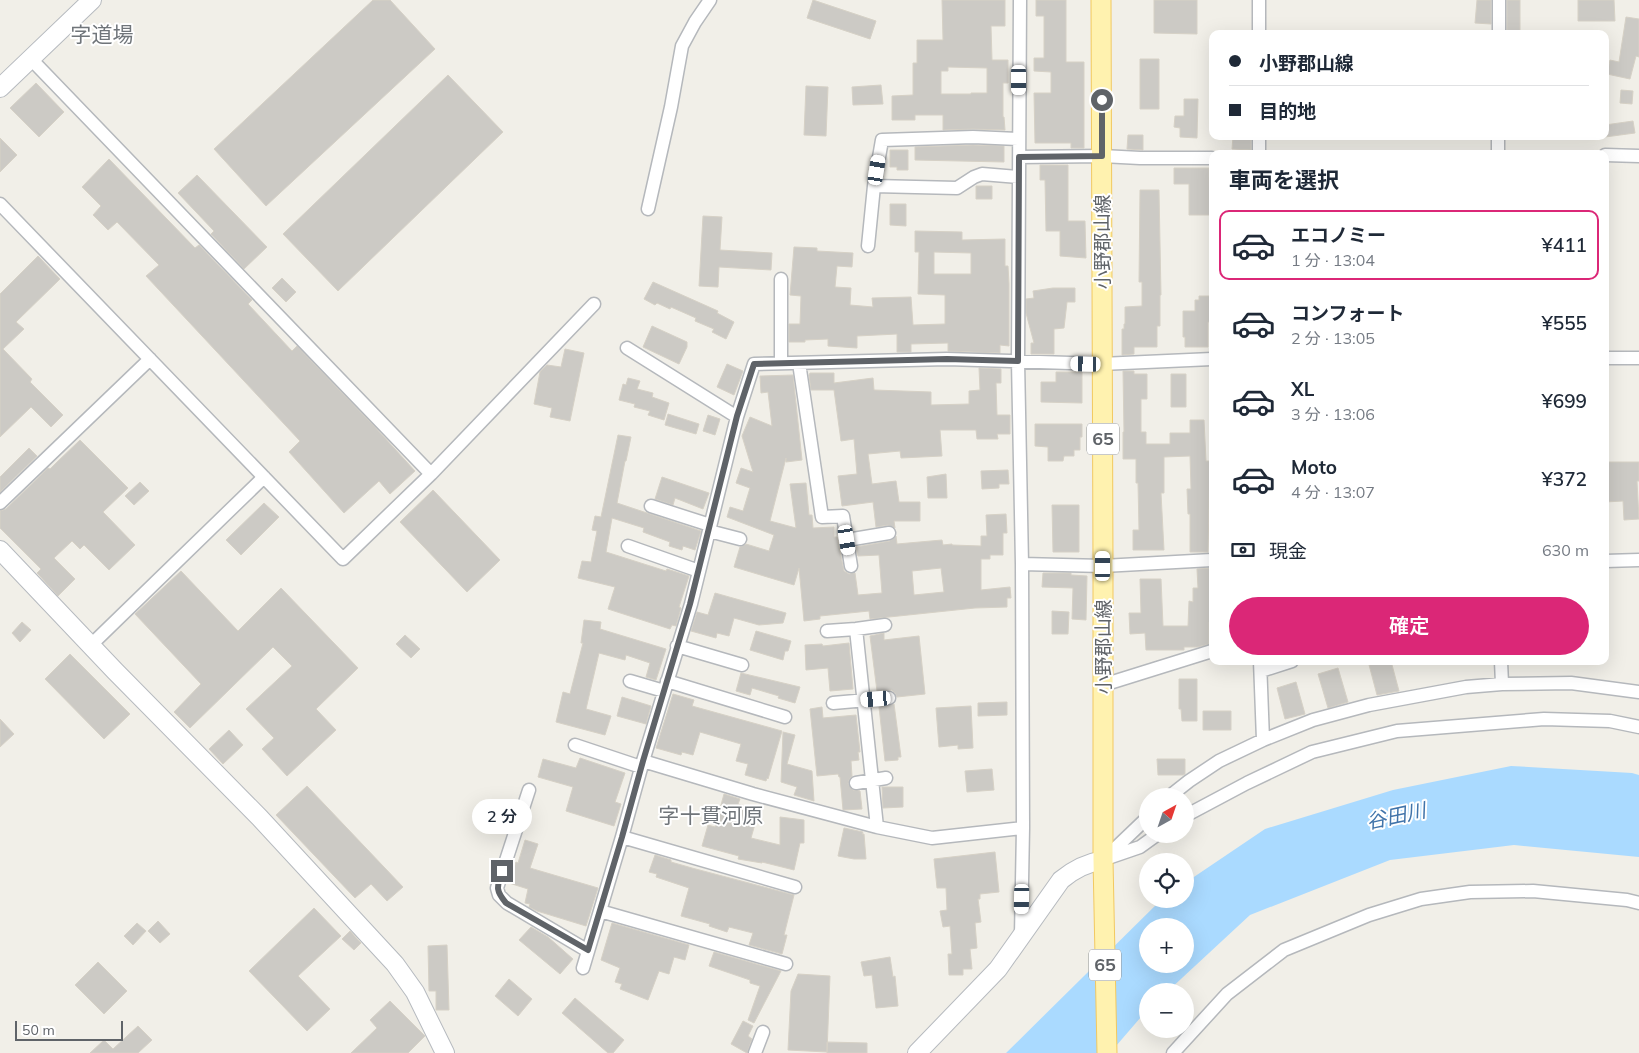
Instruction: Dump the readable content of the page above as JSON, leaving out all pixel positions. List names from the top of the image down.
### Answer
{
  "streets": {
    "main road": ["小野郡山線", "65"]
  },
  "districts": ["字道場", "字十貫河原"],
  "water": ["谷田川"],
  "scale_bar": "50 m",
  "north": "top right",
  "page": {
    "banner": ["小野郡山線", "目的地"],
    "heading": "車両を選択",
    "list": [
      {
        "name": "エコノミー",
        "note": "1 分 · 13:04",
        "value": "¥411"
      },
      {
        "name": "コンフォート",
        "note": "2 分 · 13:05",
        "value": "¥555"
      },
      {
        "name": "XL",
        "note": "3 分 · 13:06",
        "value": "¥699"
      },
      {
        "name": "Moto",
        "note": "4 分 · 13:07",
        "value": "¥372"
      }
    ],
    "pay": ["現金", "630 m"],
    "buttons": "確定",
    "map_buttons": ["+", "−"],
    "bubble": "2 分",
    "scale": "50 m"
  }
}
